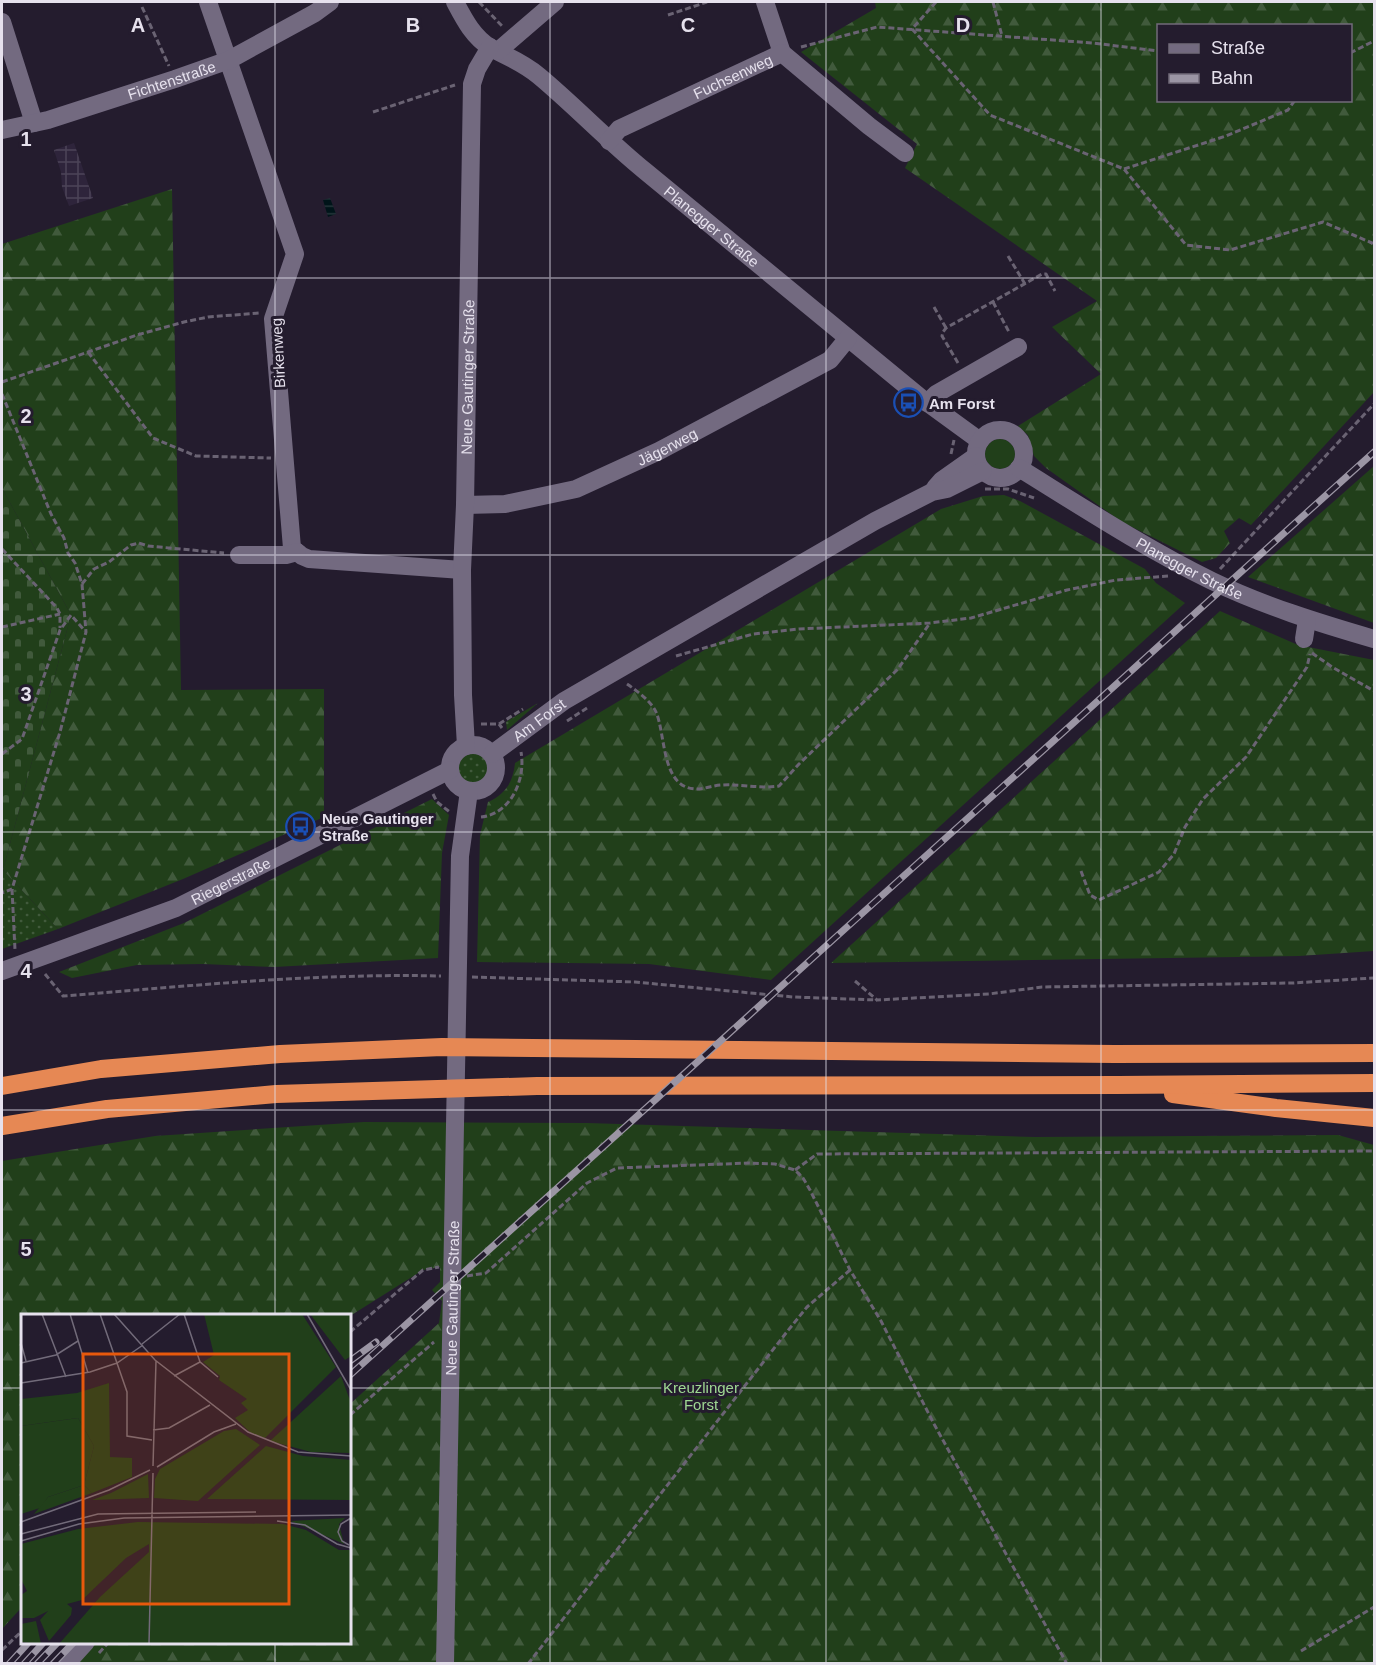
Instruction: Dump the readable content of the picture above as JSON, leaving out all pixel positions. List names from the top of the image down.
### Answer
{
  "streets": {
    "street": [
      "Fuchsenweg",
      "Fichtenstraße",
      "Planegger Straße",
      "Birkenweg",
      "Neue Gautinger Straße",
      "Jägerweg",
      "Am Forst",
      "Riegerstraße"
    ]
  },
  "crossings": [
    ["Fuchsenweg", "Planegger Straße"],
    ["Fichtenstraße", "Birkenweg"],
    ["Planegger Straße", "Neue Gautinger Straße"],
    ["Planegger Straße", "Jägerweg"],
    ["Planegger Straße", "Am Forst"],
    ["Neue Gautinger Straße", "Jägerweg"],
    ["Neue Gautinger Straße", "Am Forst"],
    ["Neue Gautinger Straße", "Riegerstraße"],
    ["Am Forst", "Riegerstraße"]
  ],
  "parks": ["Kreuzlinger Forst"],
  "places": {
    "bus stop": ["Am Forst", "Neue Gautinger Straße"]
  },
  "legend": ["Straße", "Bahn"],
  "grid": {
    "columns": [
      "A",
      "B",
      "C",
      "D"
    ],
    "rows": [
      "1",
      "2",
      "3",
      "4",
      "5"
    ]
  }
}
